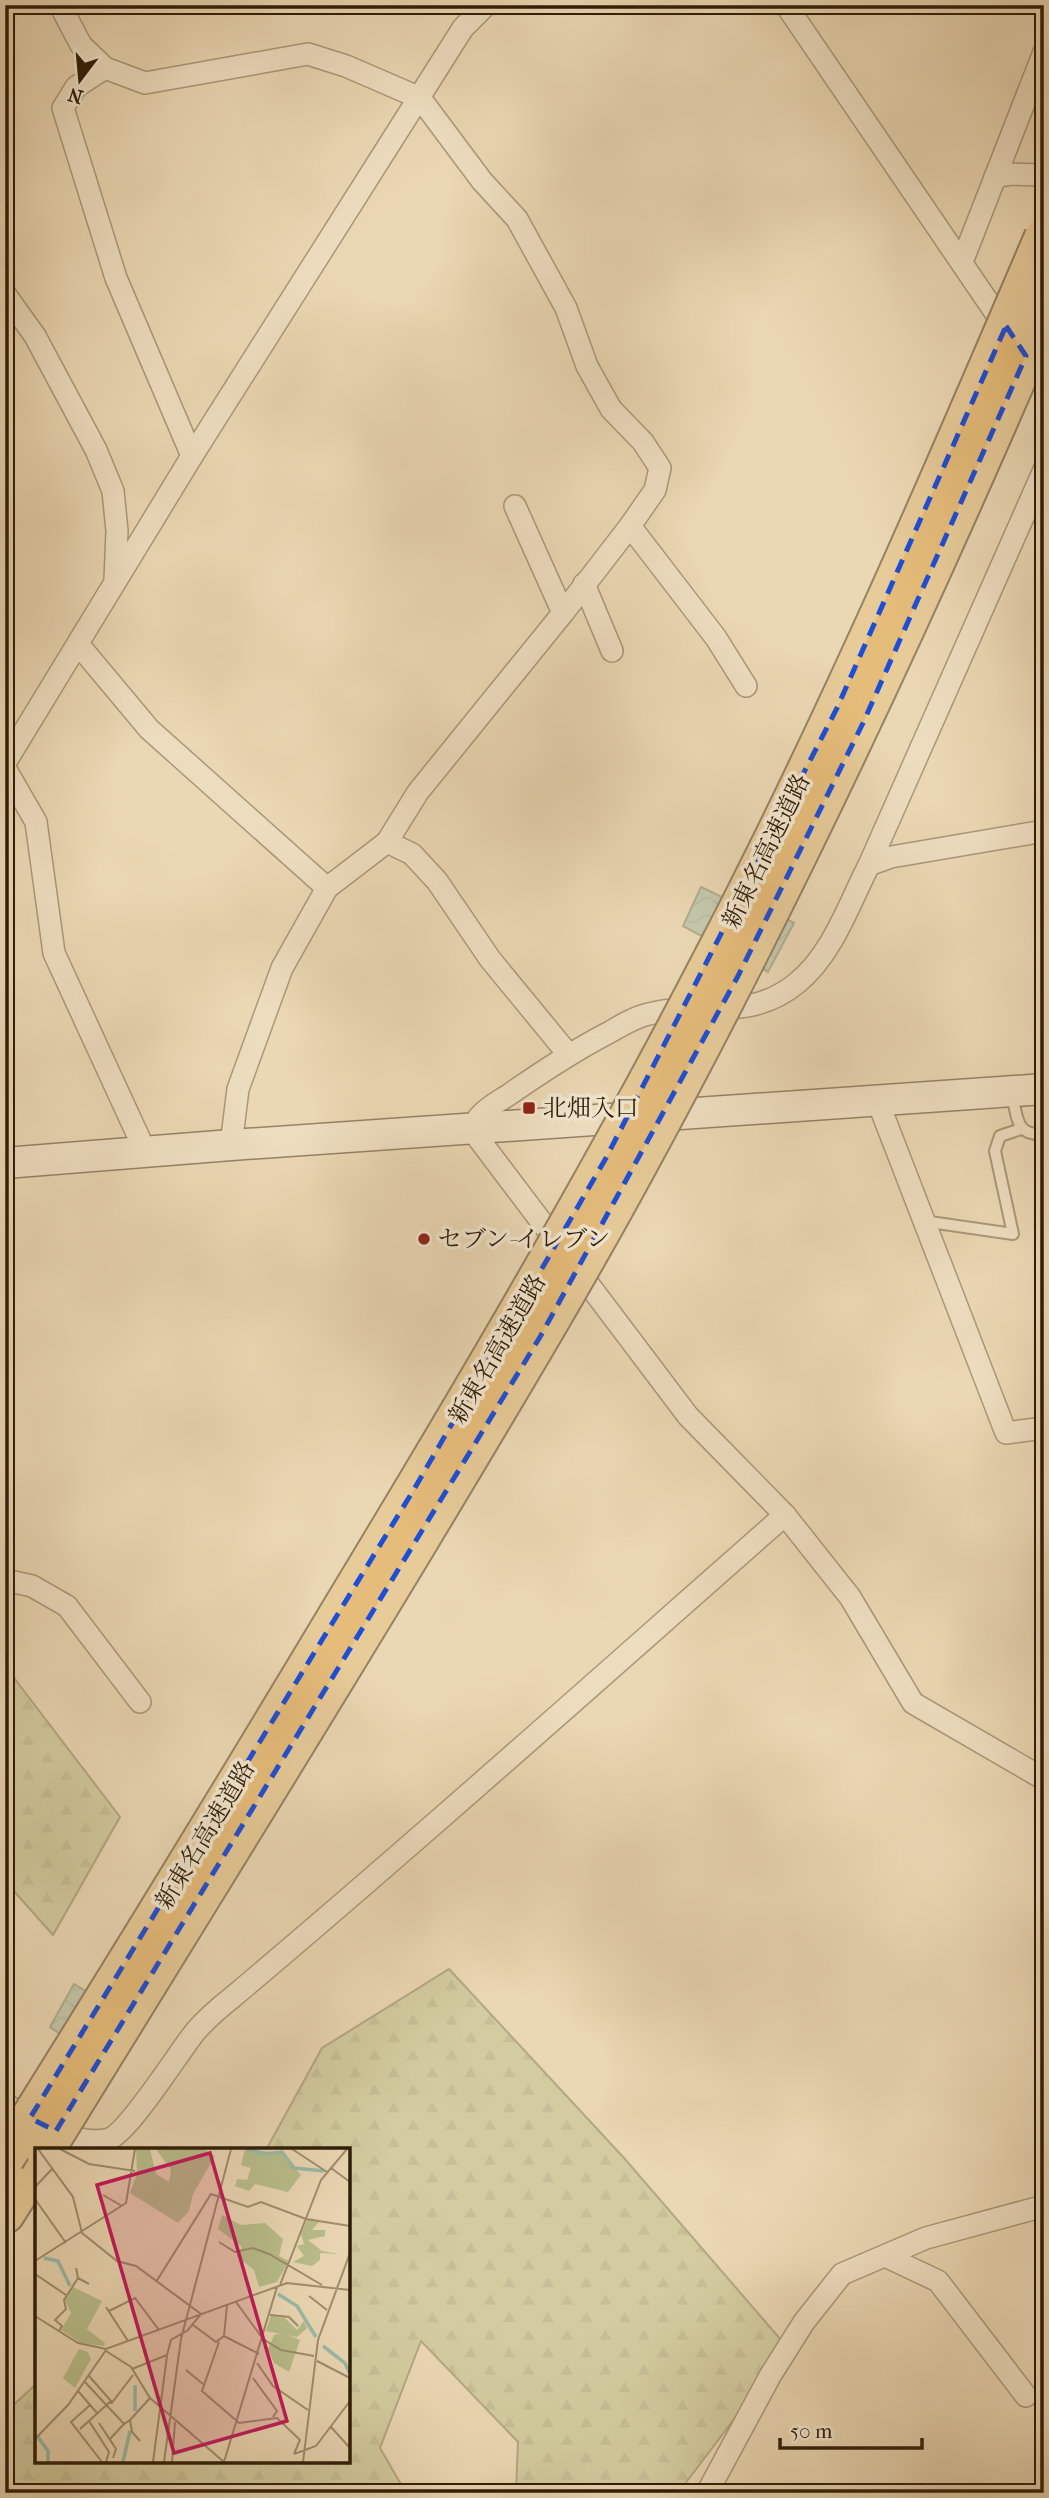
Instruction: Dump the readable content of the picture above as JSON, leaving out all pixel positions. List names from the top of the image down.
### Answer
{
  "streets": {
    "highway": ["新東名高速道路"]
  },
  "places": {
    "transit": ["北畑入口"],
    "other": ["セブン-イレブン"]
  },
  "scale_bar": "50 m",
  "north": "bottom"
}
